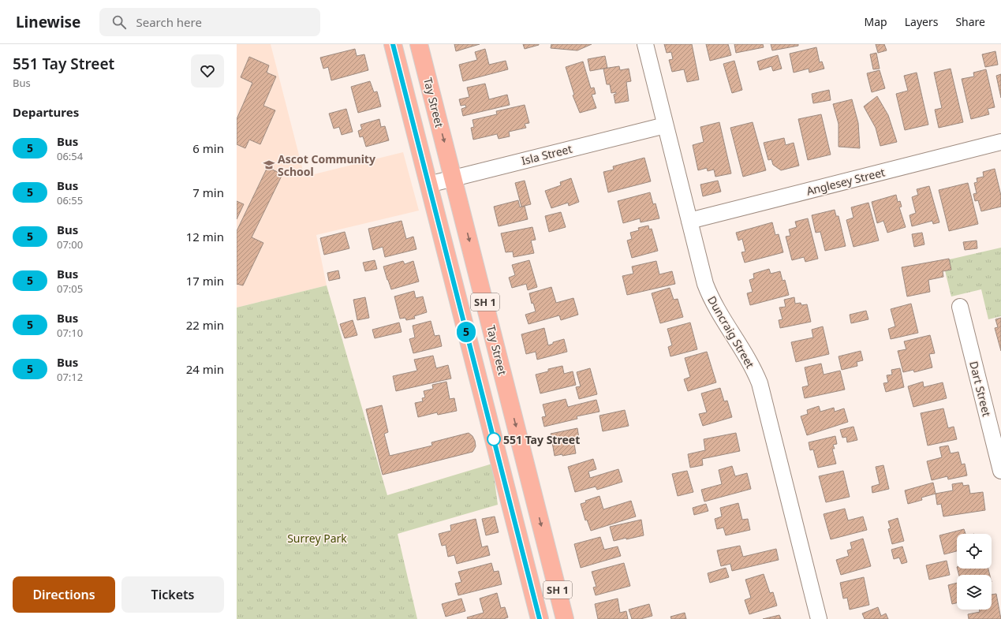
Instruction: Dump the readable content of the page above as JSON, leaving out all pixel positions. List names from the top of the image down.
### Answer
{
  "streets": {
    "highway": ["Tay Street", "SH 1"],
    "street": [
      "Isla Street",
      "Anglesey Street",
      "Duncraig Street",
      "Dart Street"
    ]
  },
  "crossings": [
    ["Tay Street", "Isla Street"],
    ["Isla Street", "SH 1"],
    ["Isla Street", "Duncraig Street"],
    ["Anglesey Street", "Duncraig Street"]
  ],
  "parks": ["Surrey Park"],
  "places": {
    "school or university": ["Ascot Community School"],
    "other": ["551 Tay Street"]
  },
  "lines": ["bus line 5"],
  "page": {
    "header": "Linewise",
    "search": "Search here",
    "nav": ["Map", "Layers", "Share"],
    "heading": [
      ["551 Tay Street", "Bus"],
      "Departures"
    ],
    "on_map": "5",
    "list": [
      {
        "mark": "5",
        "name": "Bus",
        "note": "06:54",
        "value": "6 min"
      },
      {
        "mark": "5",
        "name": "Bus",
        "note": "06:55",
        "value": "7 min"
      },
      {
        "mark": "5",
        "name": "Bus",
        "note": "07:00",
        "value": "12 min"
      },
      {
        "mark": "5",
        "name": "Bus",
        "note": "07:05",
        "value": "17 min"
      },
      {
        "mark": "5",
        "name": "Bus",
        "note": "07:10",
        "value": "22 min"
      },
      {
        "mark": "5",
        "name": "Bus",
        "note": "07:12",
        "value": "24 min"
      }
    ],
    "buttons": ["Directions", "Tickets"]
  }
}
